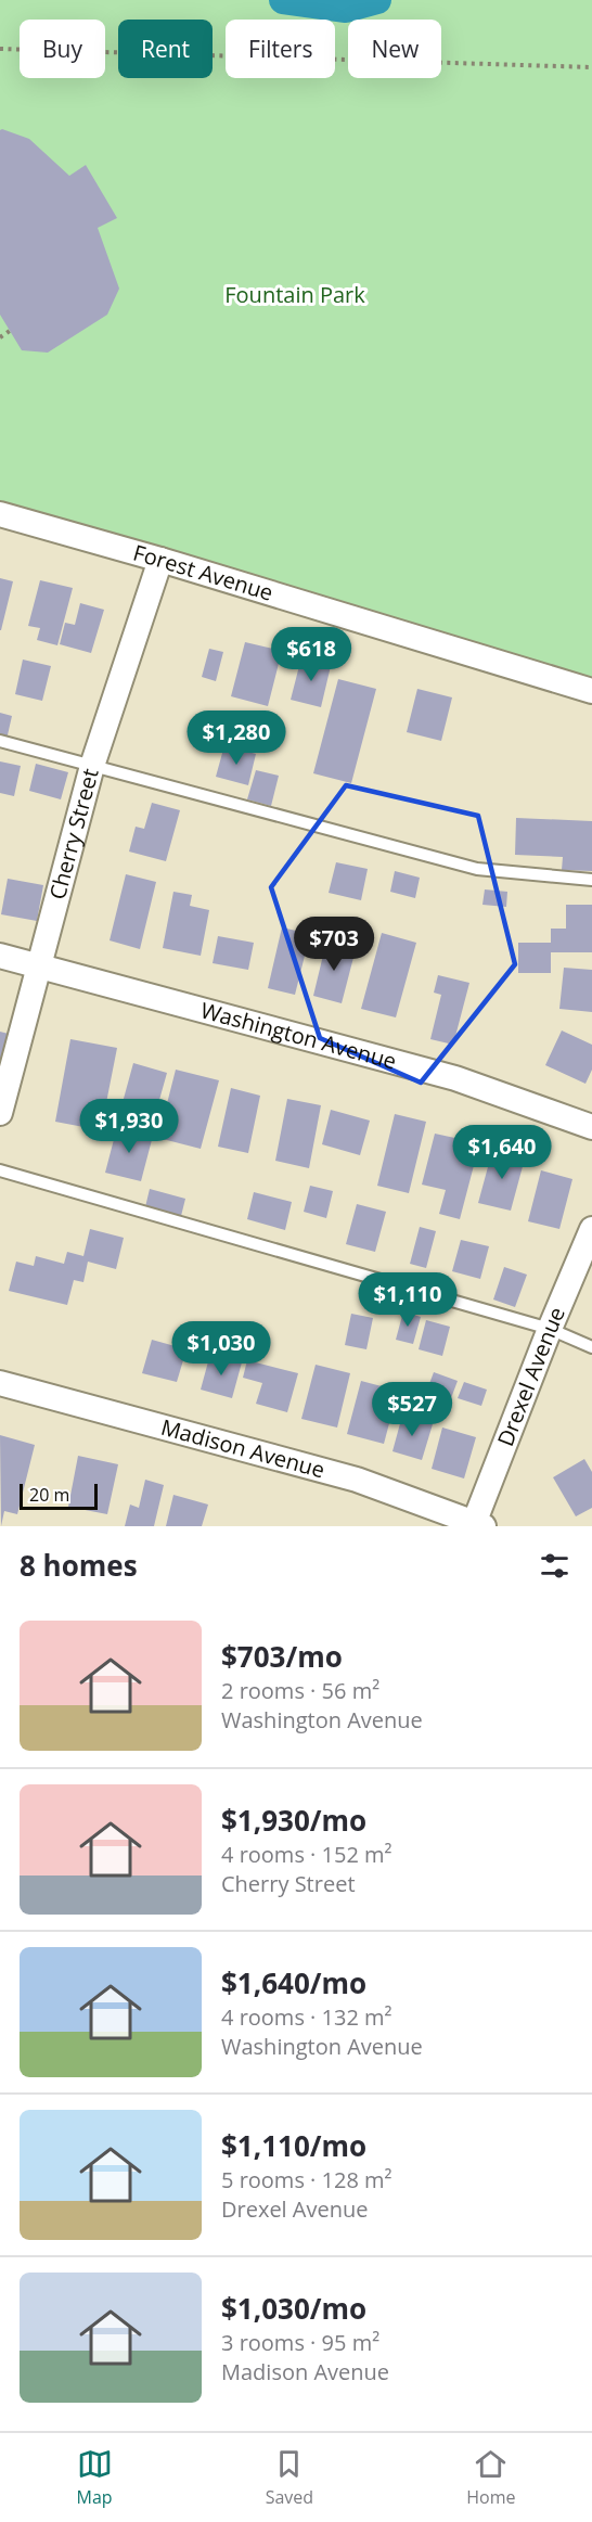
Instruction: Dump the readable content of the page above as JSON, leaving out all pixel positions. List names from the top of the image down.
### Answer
{
  "streets": {
    "street": [
      "Forest Avenue",
      "Cherry Street",
      "Washington Avenue",
      "Drexel Avenue",
      "Madison Avenue"
    ]
  },
  "crossings": [
    ["Forest Avenue", "Cherry Street"],
    ["Cherry Street", "Washington Avenue"],
    ["Drexel Avenue", "Madison Avenue"]
  ],
  "parks": ["Fountain Park"],
  "scale_bar": "20 m",
  "page": {
    "chip": [
      "Buy",
      "Rent",
      "Filters",
      "New"
    ],
    "price": [
      "$618",
      "$1,280",
      "$703",
      "$1,930",
      "$1,640",
      "$1,110",
      "$1,030",
      "$527"
    ],
    "scale": "20 m",
    "heading": "8 homes",
    "list": [
      {
        "name": "$703/mo",
        "note": "2 rooms · 56 m² · Washington Avenue"
      },
      {
        "name": "$1,930/mo",
        "note": "4 rooms · 152 m² · Cherry Street"
      },
      {
        "name": "$1,640/mo",
        "note": "4 rooms · 132 m² · Washington Avenue"
      },
      {
        "name": "$1,110/mo",
        "note": "5 rooms · 128 m² · Drexel Avenue"
      },
      {
        "name": "$1,030/mo",
        "note": "3 rooms · 95 m² · Madison Avenue"
      }
    ],
    "tabs": ["Map", "Saved", "Home"]
  }
}
